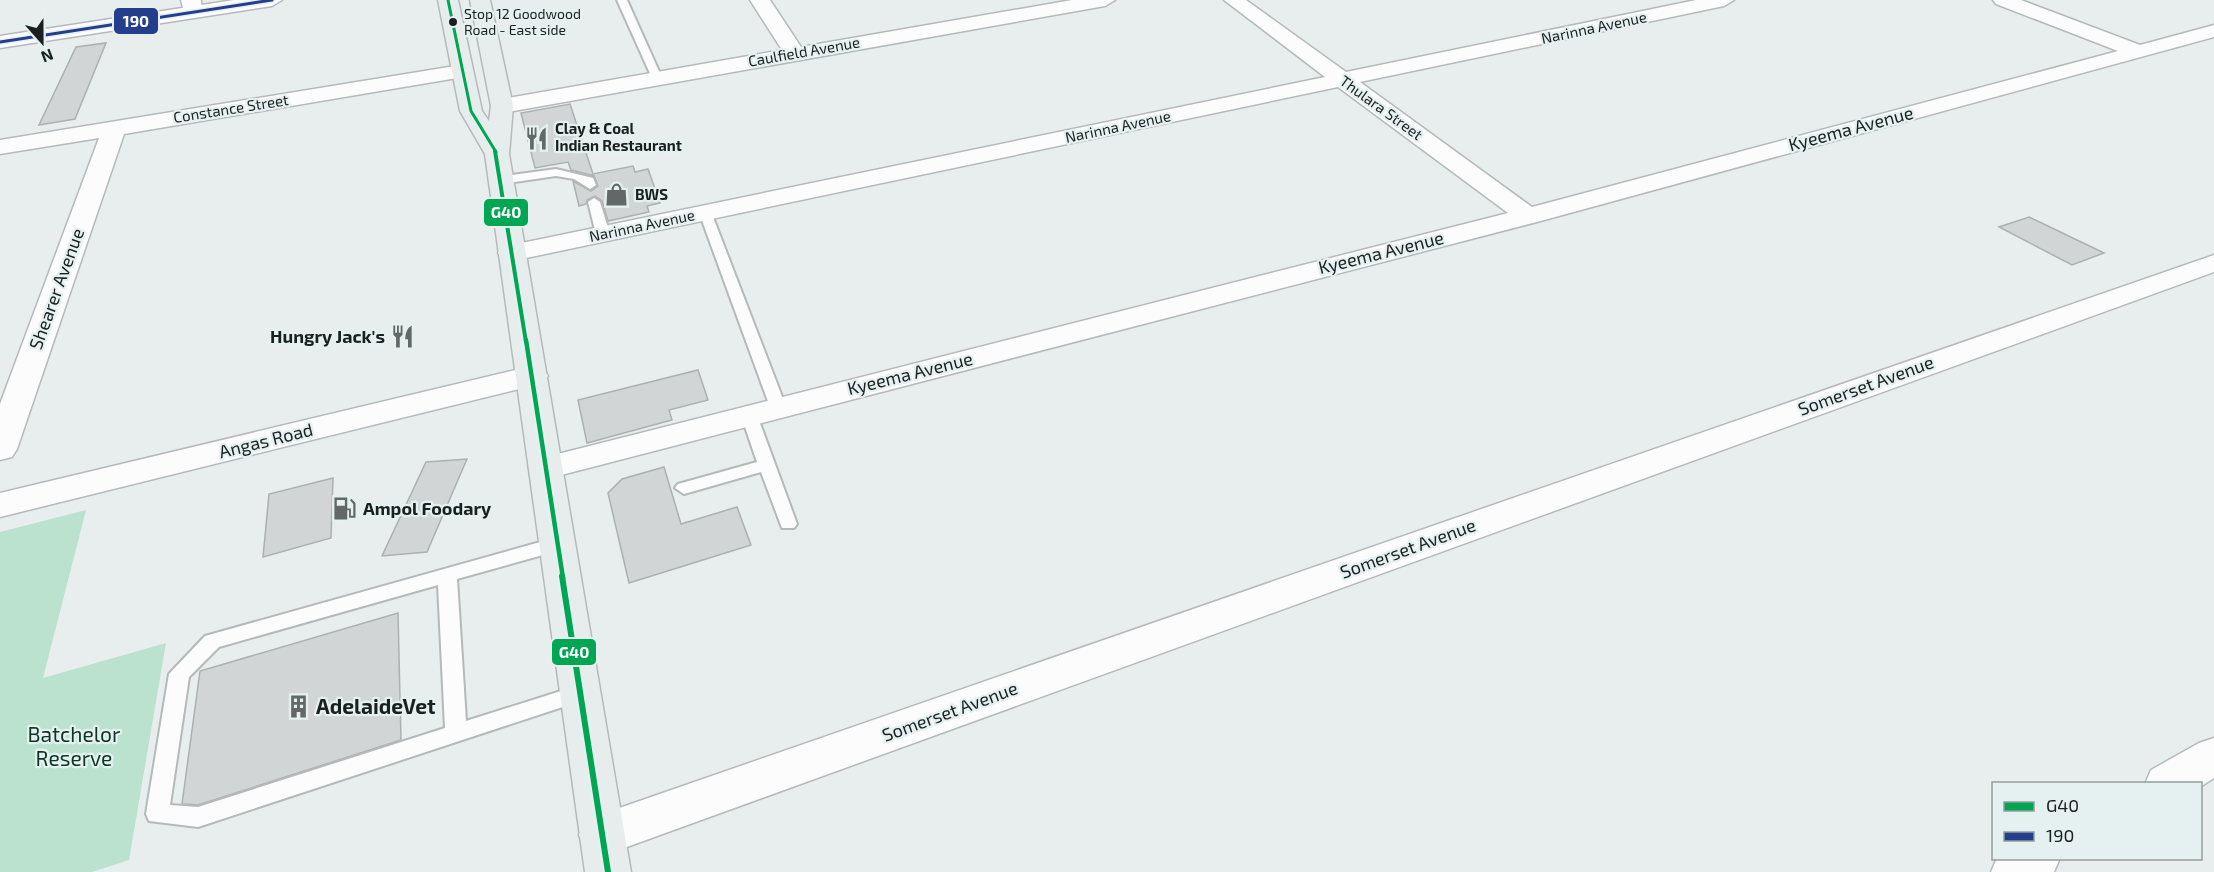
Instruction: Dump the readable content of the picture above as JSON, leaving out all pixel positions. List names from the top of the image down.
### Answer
{
  "streets": {
    "street": [
      "Narinna Avenue",
      "Caulfield Avenue",
      "Thulara Street",
      "Constance Street",
      "Kyeema Avenue",
      "Shearer Avenue",
      "Somerset Avenue",
      "Angas Road"
    ]
  },
  "crossings": [
    ["Narinna Avenue", "Thulara Street"],
    ["Thulara Street", "Kyeema Avenue"],
    ["Constance Street", "Shearer Avenue"]
  ],
  "parks": ["Batchelor Reserve"],
  "places": {
    "other": ["Stop 12 Goodwood Road - East side"],
    "restaurant": ["Clay & Coal Indian Restaurant", "Hungry Jack's"],
    "shop": ["BWS"],
    "fuel station": ["Ampol Foodary"],
    "building": ["AdelaideVet"]
  },
  "lines": ["transit line G40", "transit line 190"],
  "legend": ["G40", "190"],
  "north": "bottom"
}
